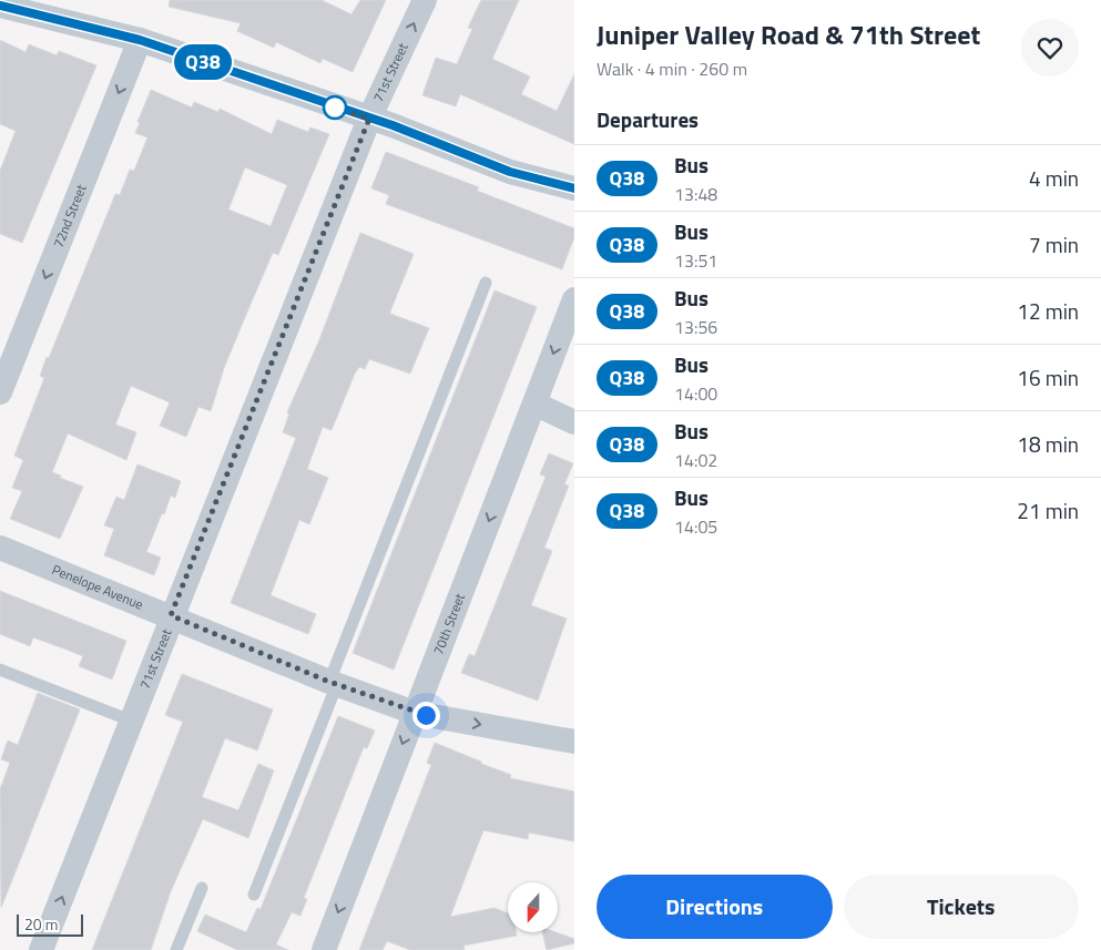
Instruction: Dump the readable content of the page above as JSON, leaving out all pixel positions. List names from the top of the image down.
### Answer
{
  "streets": {
    "street": [
      "71st Street",
      "72nd Street",
      "Penelope Avenue",
      "70th Street"
    ]
  },
  "crossings": [
    ["71st Street", "Penelope Avenue"],
    ["Penelope Avenue", "70th Street"]
  ],
  "one_way": ["71st Street", "72nd Street", "70th Street"],
  "lines": ["bus line Q38"],
  "scale_bar": "20 m",
  "north": "bottom",
  "page": {
    "on_map": "Q38",
    "heading": [
      ["Juniper Valley Road & 71th Street", "Walk · 4 min · 260 m"],
      "Departures"
    ],
    "list": [
      {
        "mark": "Q38",
        "name": "Bus",
        "note": "13:48",
        "value": "4 min"
      },
      {
        "mark": "Q38",
        "name": "Bus",
        "note": "13:51",
        "value": "7 min"
      },
      {
        "mark": "Q38",
        "name": "Bus",
        "note": "13:56",
        "value": "12 min"
      },
      {
        "mark": "Q38",
        "name": "Bus",
        "note": "14:00",
        "value": "16 min"
      },
      {
        "mark": "Q38",
        "name": "Bus",
        "note": "14:02",
        "value": "18 min"
      },
      {
        "mark": "Q38",
        "name": "Bus",
        "note": "14:05",
        "value": "21 min"
      }
    ],
    "buttons": ["Directions", "Tickets"],
    "scale": "20 m"
  }
}
